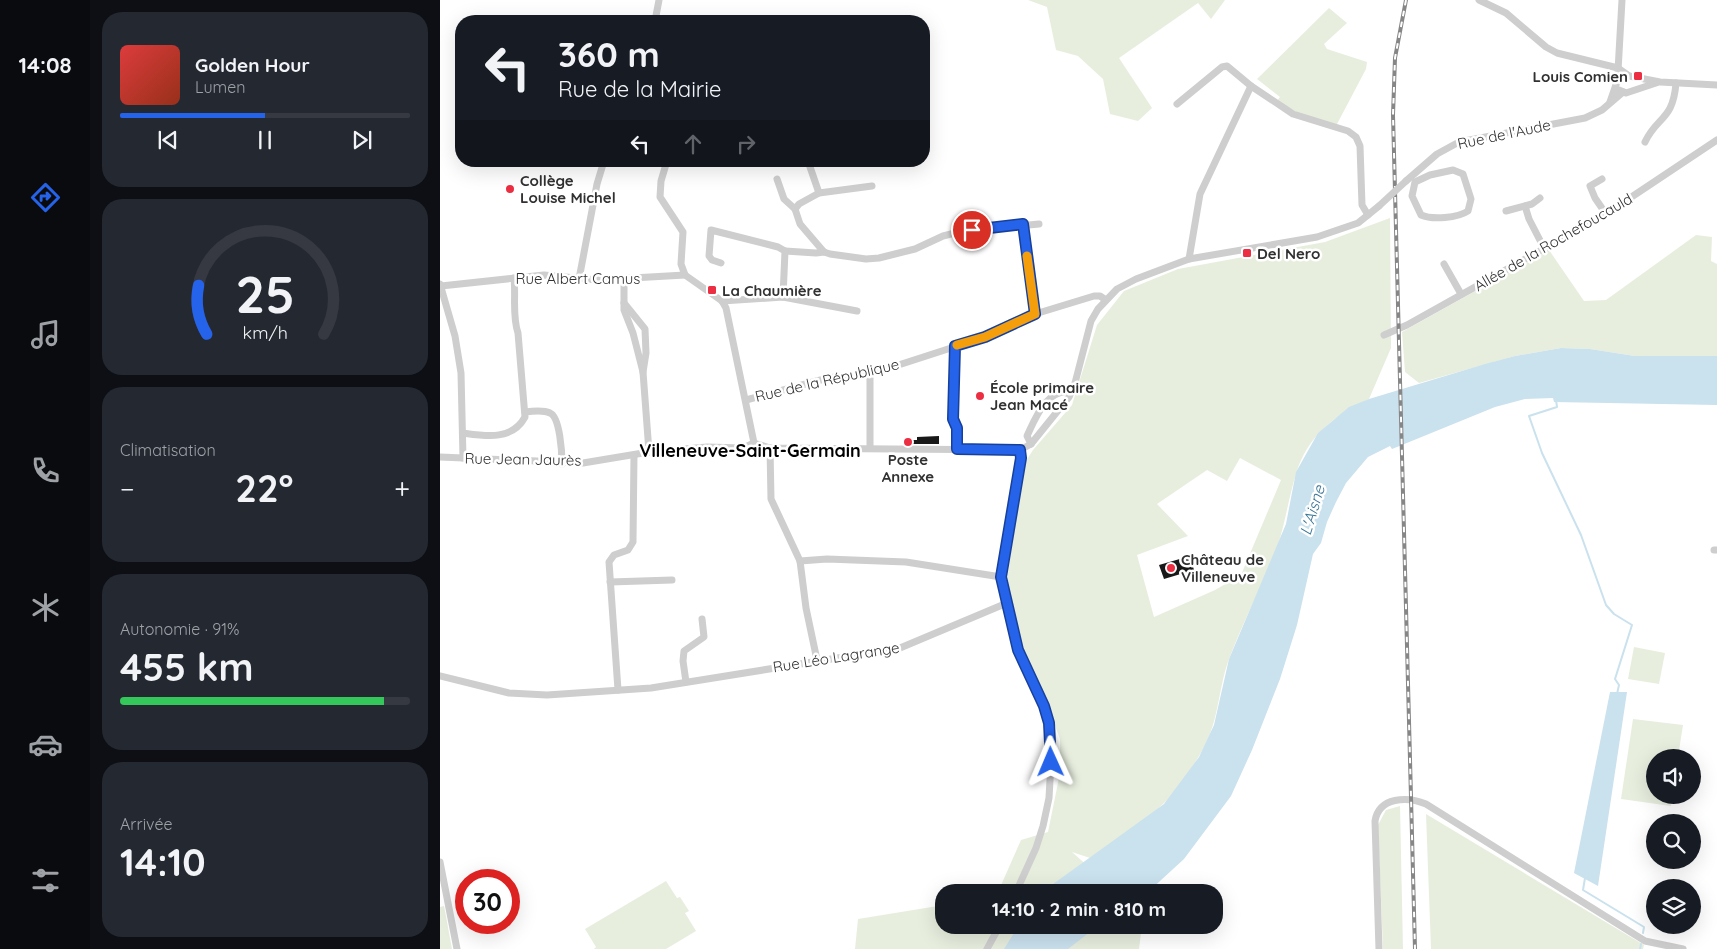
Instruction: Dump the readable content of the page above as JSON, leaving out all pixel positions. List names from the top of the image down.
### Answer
{
  "streets": {
    "street": [
      "Rue de l'Aude",
      "Allée de la Rochefoucauld",
      "Rue Albert Camus",
      "Rue de la République",
      "Rue Jean Jaurès",
      "Rue Léo Lagrange"
    ]
  },
  "crossings": [
    ["Rue de l'Aude", "Rue de la République"]
  ],
  "districts": ["Villeneuve-Saint-Germain"],
  "water": ["L'Aisne"],
  "places": {
    "transit": ["Louis Comien", "Del Nero", "La Chaumière"],
    "other": [
      "Collège Louise Michel",
      "École primaire Jean Macé",
      "Poste Annexe",
      "Château de Villeneuve"
    ]
  },
  "page": {
    "tabs": "14:08",
    "turn": ["360 m", "Rue de la Mairie"],
    "song": ["Golden Hour", "Lumen"],
    "tile": [
      "Climatisation",
      ["Autonomie · 91%", "455 km"],
      ["Arrivée", "14:10"]
    ],
    "heat": ["−", "22°", "+"],
    "limit": "30",
    "trip": "14:10 · 2 min · 810 m",
    "gauge": ["25", "km/h"]
  }
}
